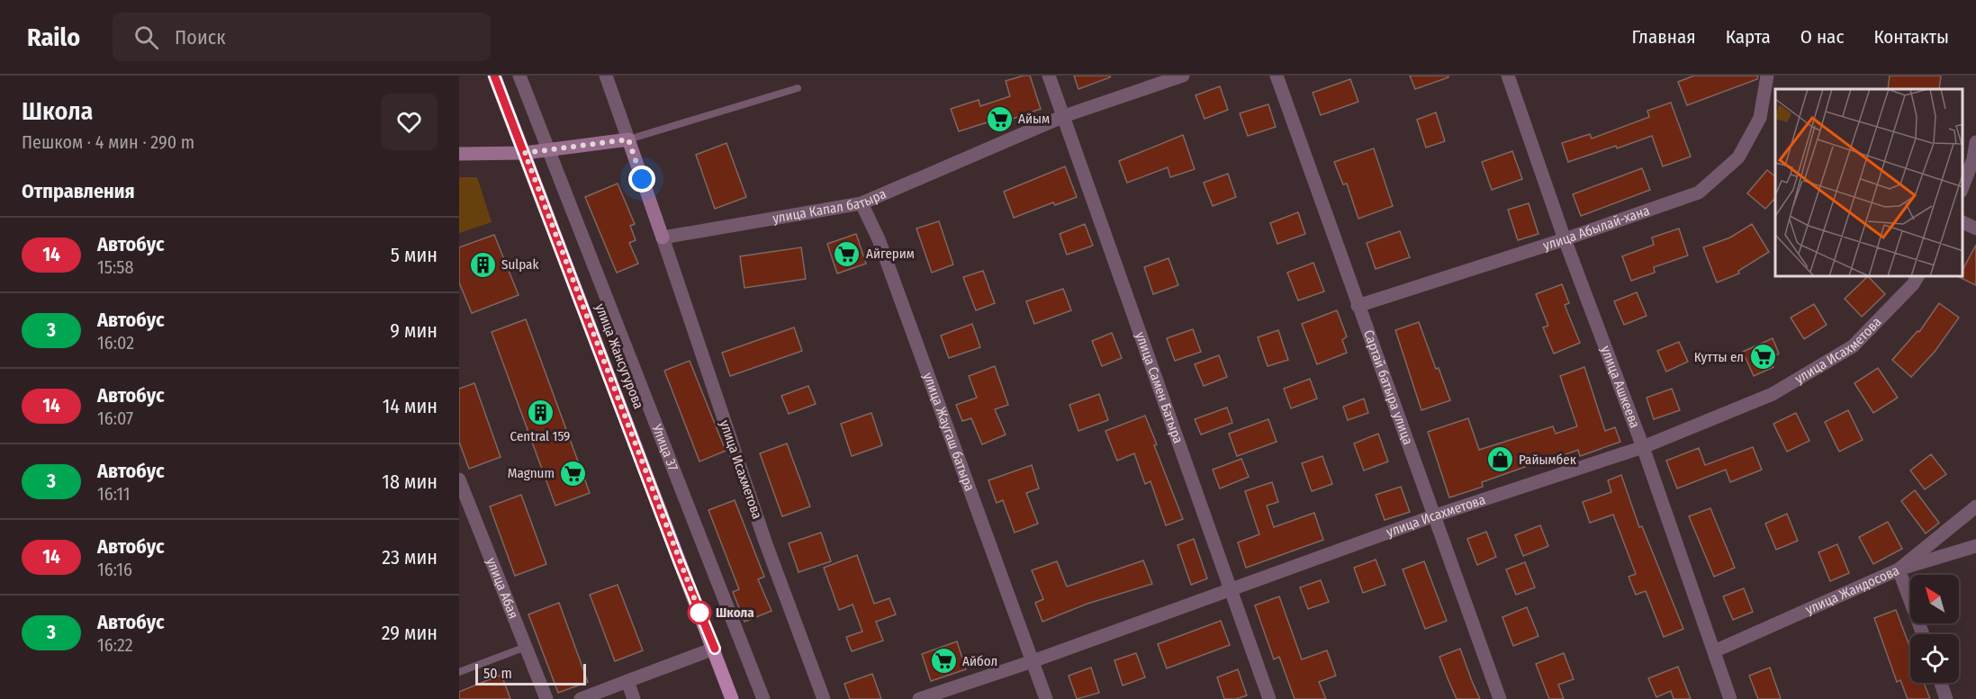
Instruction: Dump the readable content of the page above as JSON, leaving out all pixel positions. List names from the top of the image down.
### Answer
{
  "streets": {
    "main road": ["улица Жансугурова"],
    "street": [
      "улица Капал батыра",
      "улица Абылай-хана",
      "улица Исахметова",
      "улица Ашкеева",
      "улица Самен Батыра",
      "Сартай батыра улица",
      "улица Жаугаш батыра",
      "Улица 37",
      "улица Абая",
      "улица Жандосова"
    ]
  },
  "crossings": [
    ["улица Капал батыра", "улица Исахметова"],
    ["улица Капал батыра", "улица Самен Батыра"],
    ["улица Капал батыра", "улица Жаугаш батыра"],
    ["улица Абылай-хана", "улица Ашкеева"],
    ["улица Абылай-хана", "Сартай батыра улица"],
    ["улица Исахметова", "улица Ашкеева"],
    ["улица Исахметова", "улица Самен Батыра"],
    ["улица Исахметова", "Сартай батыра улица"],
    ["улица Исахметова", "улица Жаугаш батыра"],
    ["улица Ашкеева", "улица Жандосова"]
  ],
  "places": {
    "supermarket": [
      "Айым",
      "Айгерим",
      "Кутты ел",
      "Magnum",
      "Айбол"
    ],
    "building": ["Sulpak", "Central 159"],
    "shop": ["Райымбек"],
    "other": ["Школа"]
  },
  "lines": ["bus line 14"],
  "scale_bar": "50 m",
  "north": "top left",
  "page": {
    "header": "Railo",
    "search": "Поиск",
    "nav": [
      "Главная",
      "Карта",
      "О нас",
      "Контакты"
    ],
    "heading": [
      ["Школа", "Пешком · 4 мин · 290 m"],
      "Отправления"
    ],
    "list": [
      {
        "mark": "14",
        "name": "Автобус",
        "note": "15:58",
        "value": "5 мин"
      },
      {
        "mark": "3",
        "name": "Автобус",
        "note": "16:02",
        "value": "9 мин"
      },
      {
        "mark": "14",
        "name": "Автобус",
        "note": "16:07",
        "value": "14 мин"
      },
      {
        "mark": "3",
        "name": "Автобус",
        "note": "16:11",
        "value": "18 мин"
      },
      {
        "mark": "14",
        "name": "Автобус",
        "note": "16:16",
        "value": "23 мин"
      },
      {
        "mark": "3",
        "name": "Автобус",
        "note": "16:22",
        "value": "29 мин"
      }
    ],
    "scale": "50 m"
  }
}
